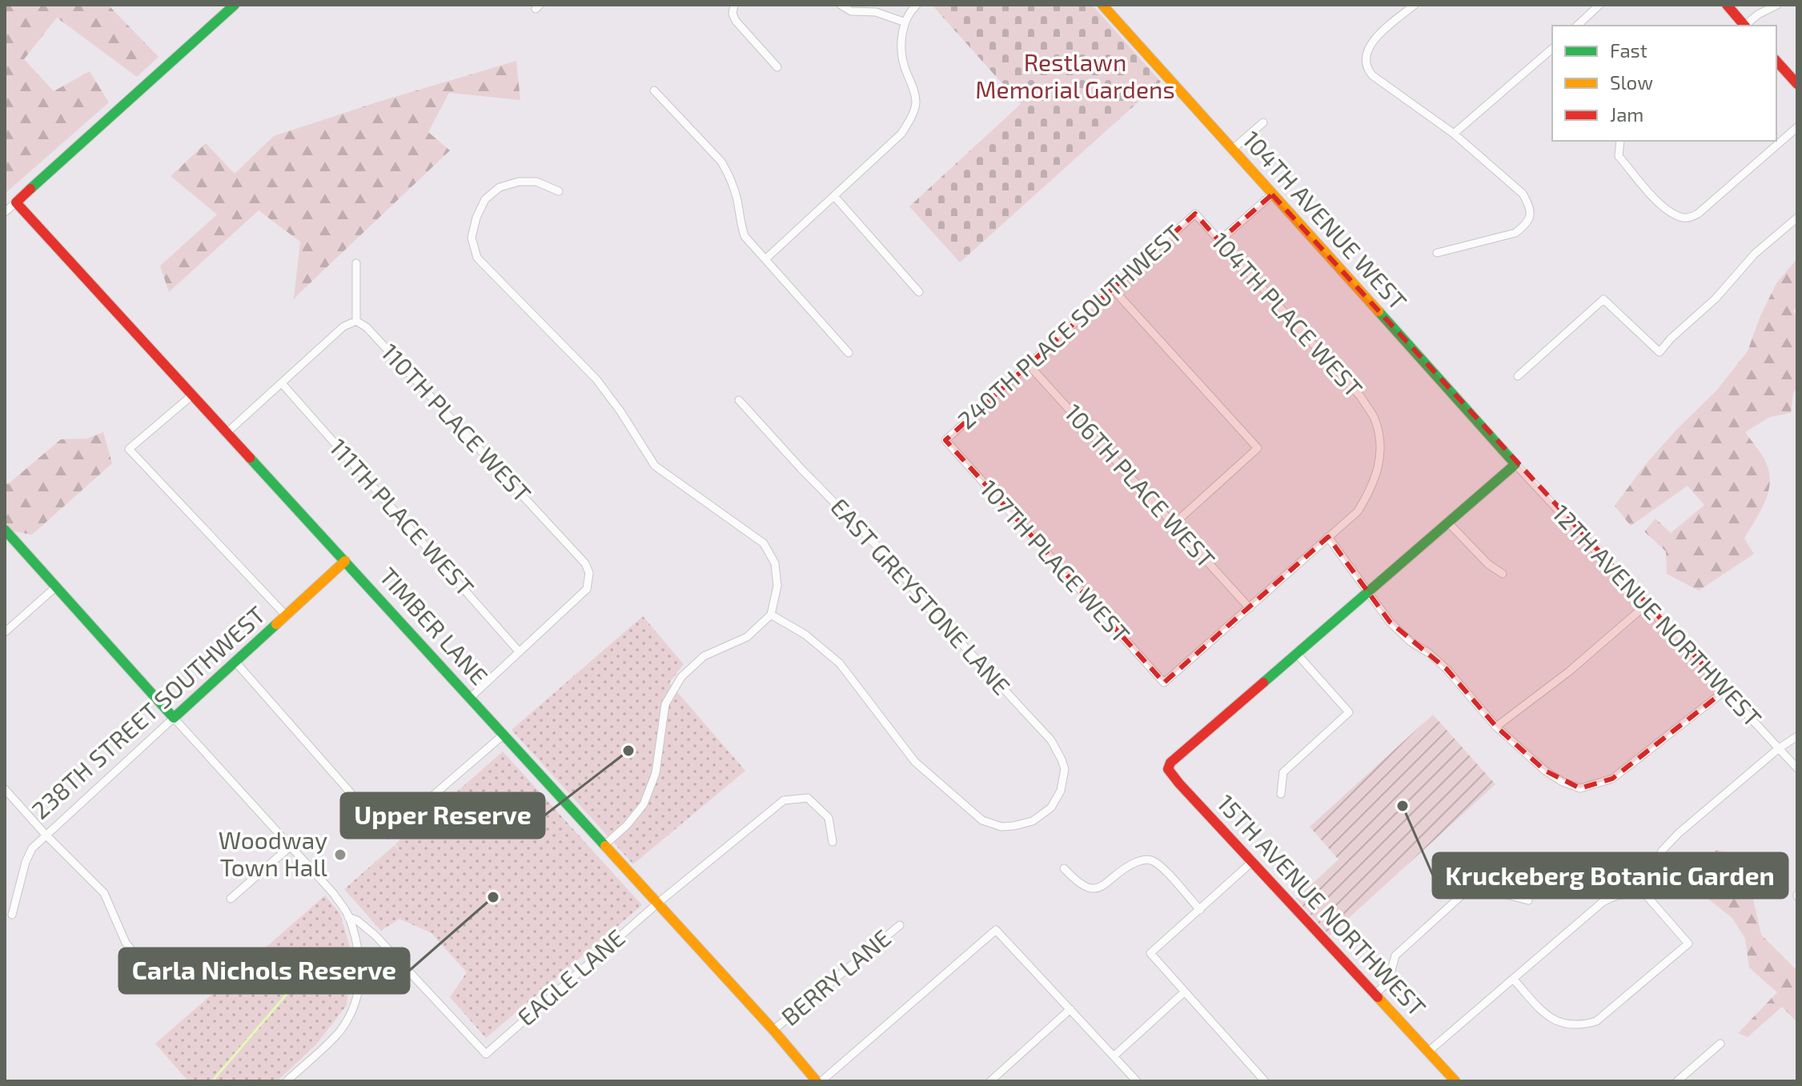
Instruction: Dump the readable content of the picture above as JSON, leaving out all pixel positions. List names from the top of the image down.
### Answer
{
  "streets": {
    "street": [
      "104TH AVENUE WEST",
      "104TH PLACE WEST",
      "240TH PLACE SOUTHWEST",
      "110TH PLACE WEST",
      "106TH PLACE WEST",
      "111TH PLACE WEST",
      "107TH PLACE WEST",
      "EAST GREYSTONE LANE",
      "12TH AVENUE NORTHWEST",
      "TIMBER LANE",
      "238TH STREET SOUTHWEST",
      "15TH AVENUE NORTHWEST",
      "EAGLE LANE",
      "BERRY LANE"
    ]
  },
  "crossings": [
    ["104TH AVENUE WEST", "12TH AVENUE NORTHWEST"],
    ["104TH PLACE WEST", "240TH PLACE SOUTHWEST"],
    ["240TH PLACE SOUTHWEST", "106TH PLACE WEST"],
    ["240TH PLACE SOUTHWEST", "107TH PLACE WEST"],
    ["110TH PLACE WEST", "111TH PLACE WEST"],
    ["106TH PLACE WEST", "107TH PLACE WEST"],
    ["TIMBER LANE", "238TH STREET SOUTHWEST"],
    ["TIMBER LANE", "EAGLE LANE"],
    ["TIMBER LANE", "BERRY LANE"]
  ],
  "parks": ["Restlawn Memorial Gardens"],
  "places": [
    "Upper Reserve",
    "Kruckeberg Botanic Garden",
    "Woodway Town Hall",
    "Carla Nichols Reserve"
  ],
  "legend": ["Fast", "Slow", "Jam"]
}
